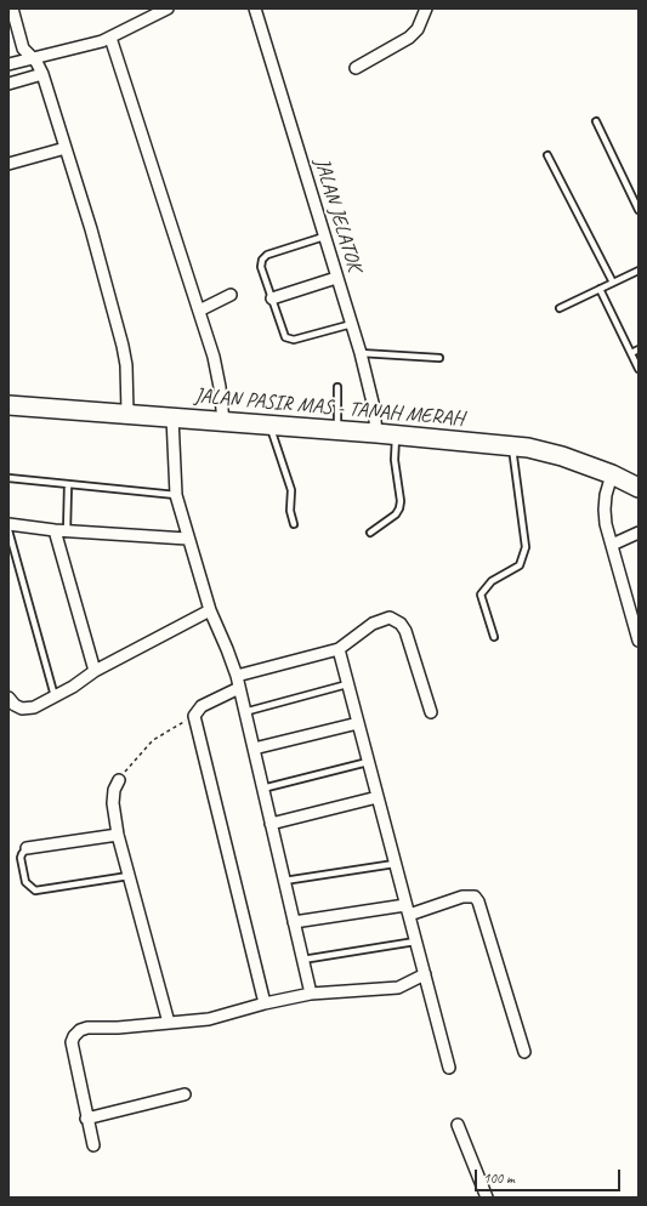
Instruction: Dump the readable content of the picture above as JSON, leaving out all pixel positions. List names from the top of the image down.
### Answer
{
  "streets": {
    "main road": ["JALAN PASIR MAS - TANAH MERAH"],
    "street": ["JALAN JELATOK"]
  },
  "crossings": [
    ["JALAN JELATOK", "JALAN PASIR MAS - TANAH MERAH"]
  ],
  "scale_bar": "100 m"
}
